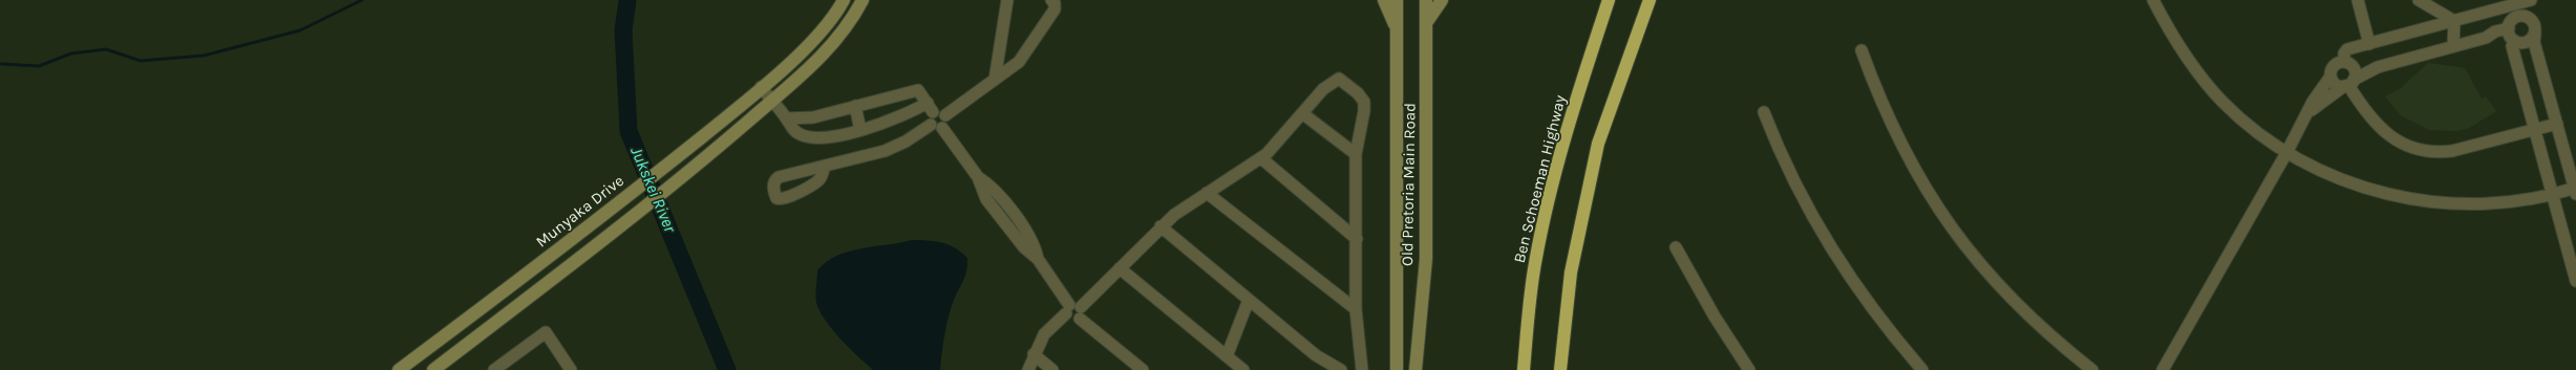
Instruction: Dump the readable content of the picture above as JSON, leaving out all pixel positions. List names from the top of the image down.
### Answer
{
  "streets": {
    "highway": ["Ben Schoeman Highway"],
    "main road": ["Old Pretoria Main Road", "Munyaka Drive"]
  },
  "water": ["Jukskei River"]
}
